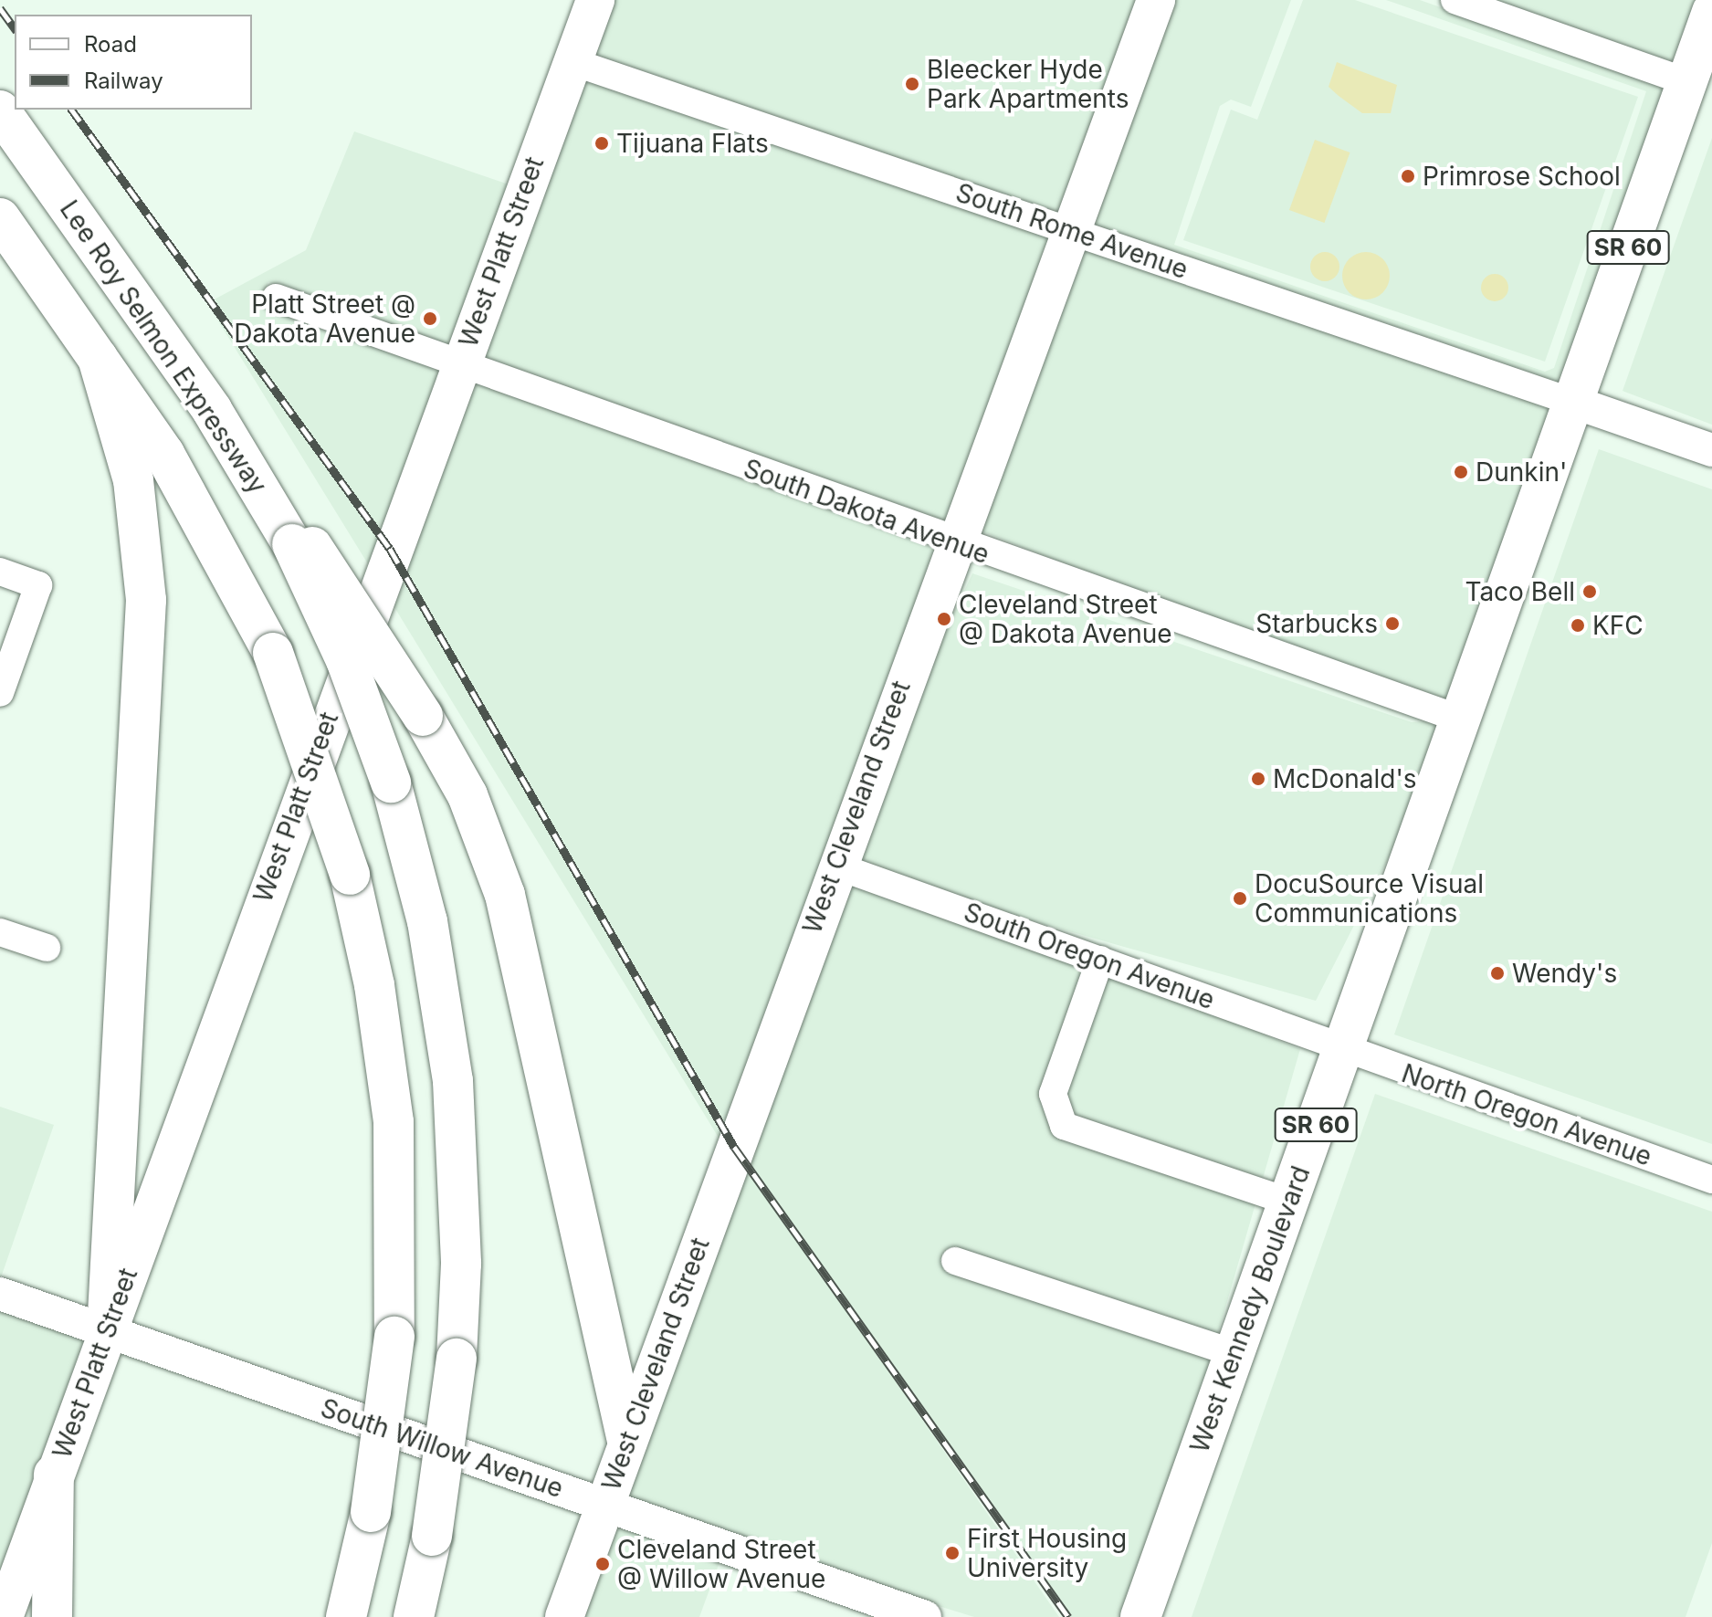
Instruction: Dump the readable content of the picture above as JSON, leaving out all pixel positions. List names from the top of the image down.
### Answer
{
  "streets": {
    "main road": [
      "SR 60",
      "West Platt Street",
      "Lee Roy Selmon Expressway",
      "West Cleveland Street",
      "West Kennedy Boulevard"
    ],
    "street": [
      "South Rome Avenue",
      "South Dakota Avenue",
      "South Oregon Avenue",
      "North Oregon Avenue",
      "South Willow Avenue"
    ]
  },
  "crossings": [
    ["South Rome Avenue", "West Platt Street"],
    ["South Rome Avenue", "West Cleveland Street"],
    ["South Rome Avenue", "West Kennedy Boulevard"],
    ["West Platt Street", "South Dakota Avenue"],
    ["West Platt Street", "South Willow Avenue"],
    ["South Dakota Avenue", "West Cleveland Street"],
    ["South Dakota Avenue", "West Kennedy Boulevard"],
    ["West Cleveland Street", "South Oregon Avenue"],
    ["West Cleveland Street", "South Willow Avenue"],
    ["South Oregon Avenue", "North Oregon Avenue"],
    ["South Oregon Avenue", "West Kennedy Boulevard"],
    ["North Oregon Avenue", "West Kennedy Boulevard"]
  ],
  "places": [
    "Bleecker Hyde Park Apartments",
    "Tijuana Flats",
    "Primrose School",
    "Platt Street @ Dakota Avenue",
    "Dunkin'",
    "Taco Bell",
    "Cleveland Street @ Dakota Avenue",
    "Starbucks",
    "KFC",
    "McDonald's",
    "DocuSource Visual Communications",
    "Wendy's",
    "First Housing University",
    "Cleveland Street @ Willow Avenue"
  ],
  "legend": ["Road", "Railway"]
}
